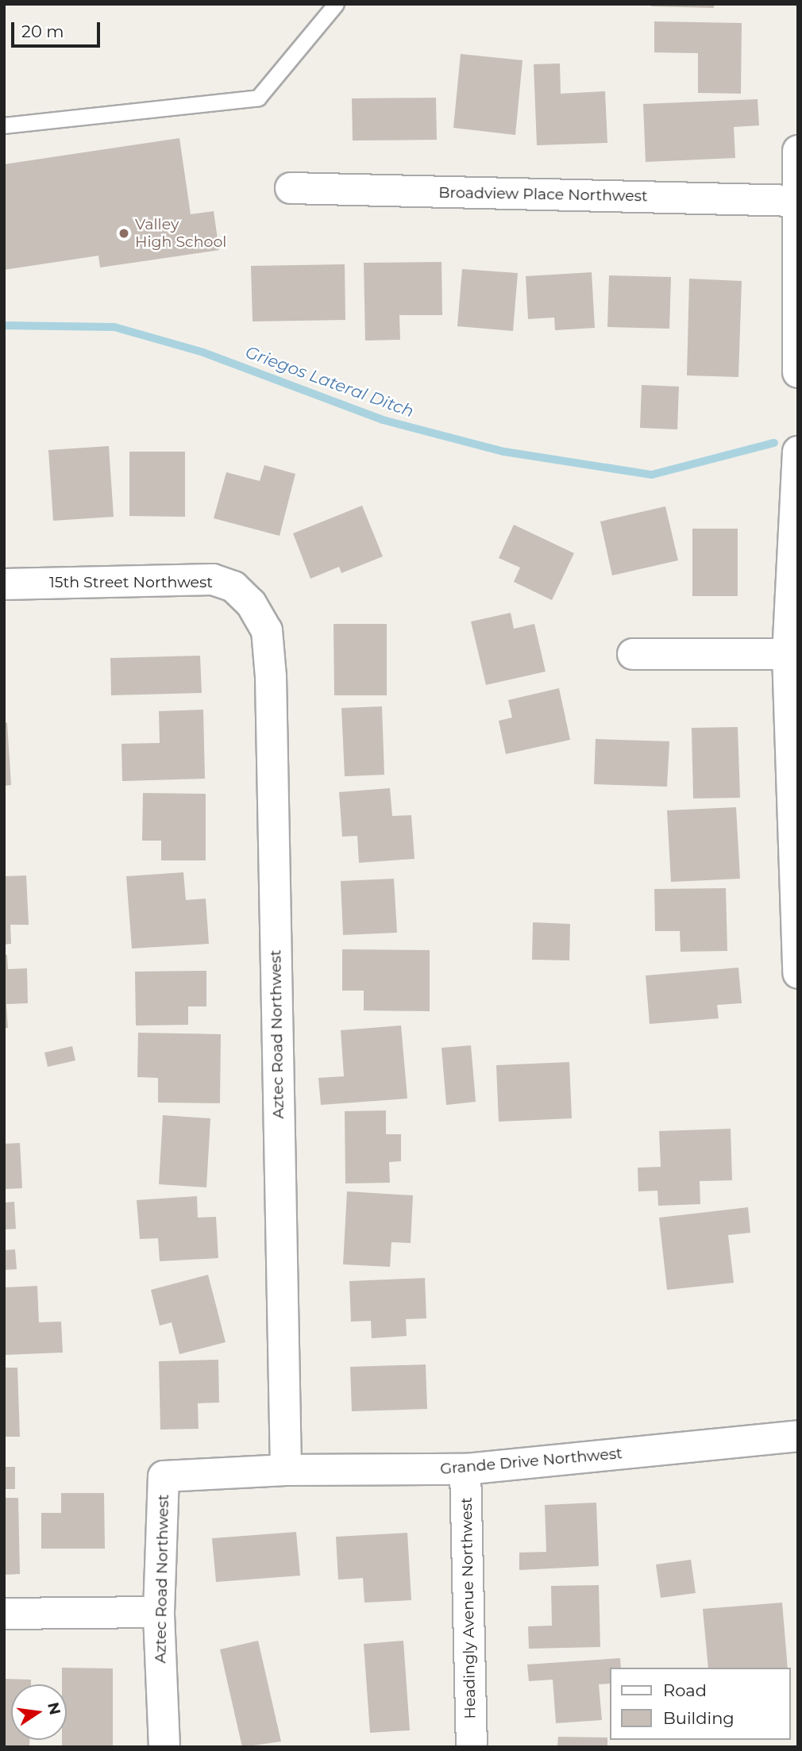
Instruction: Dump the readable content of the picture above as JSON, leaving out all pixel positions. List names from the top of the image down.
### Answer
{
  "streets": {
    "street": [
      "Broadview Place Northwest",
      "15th Street Northwest",
      "Aztec Road Northwest",
      "Grande Drive Northwest",
      "Headingly Avenue Northwest"
    ]
  },
  "crossings": [
    ["15th Street Northwest", "Aztec Road Northwest"],
    ["Aztec Road Northwest", "Grande Drive Northwest"],
    ["Grande Drive Northwest", "Headingly Avenue Northwest"]
  ],
  "water": ["Griegos Lateral Ditch"],
  "places": ["Valley High School"],
  "legend": ["Road", "Building"],
  "scale_bar": "20 m",
  "north": "right"
}
